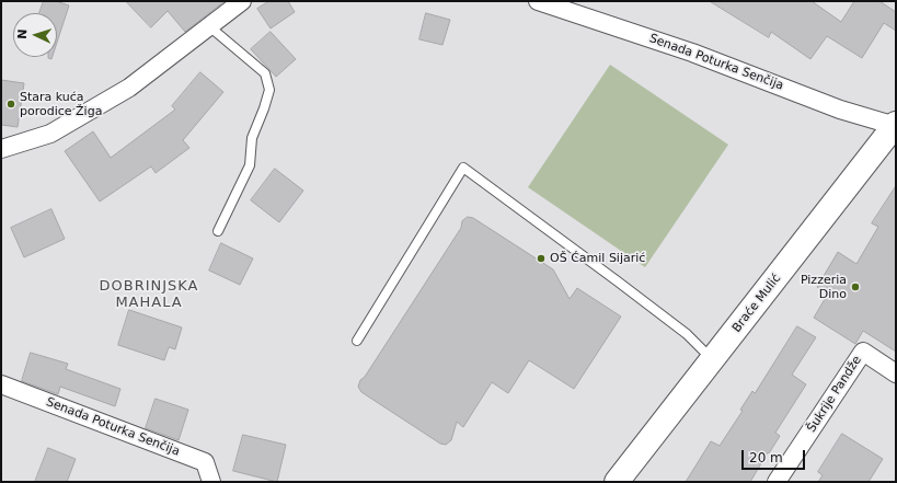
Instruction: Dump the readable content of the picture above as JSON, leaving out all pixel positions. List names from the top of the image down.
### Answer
{
  "streets": {
    "street": ["Senada Poturka Senčija", "Braće Mulić", "Šukrije Pandže"]
  },
  "crossings": [
    ["Senada Poturka Senčija", "Braće Mulić"]
  ],
  "districts": ["DOBRINJSKA MAHALA"],
  "places": ["Stara kuća porodice Žiga", "OŠ Ćamil Sijarić", "Pizzeria Dino"],
  "scale_bar": "20 m",
  "north": "left"
}
